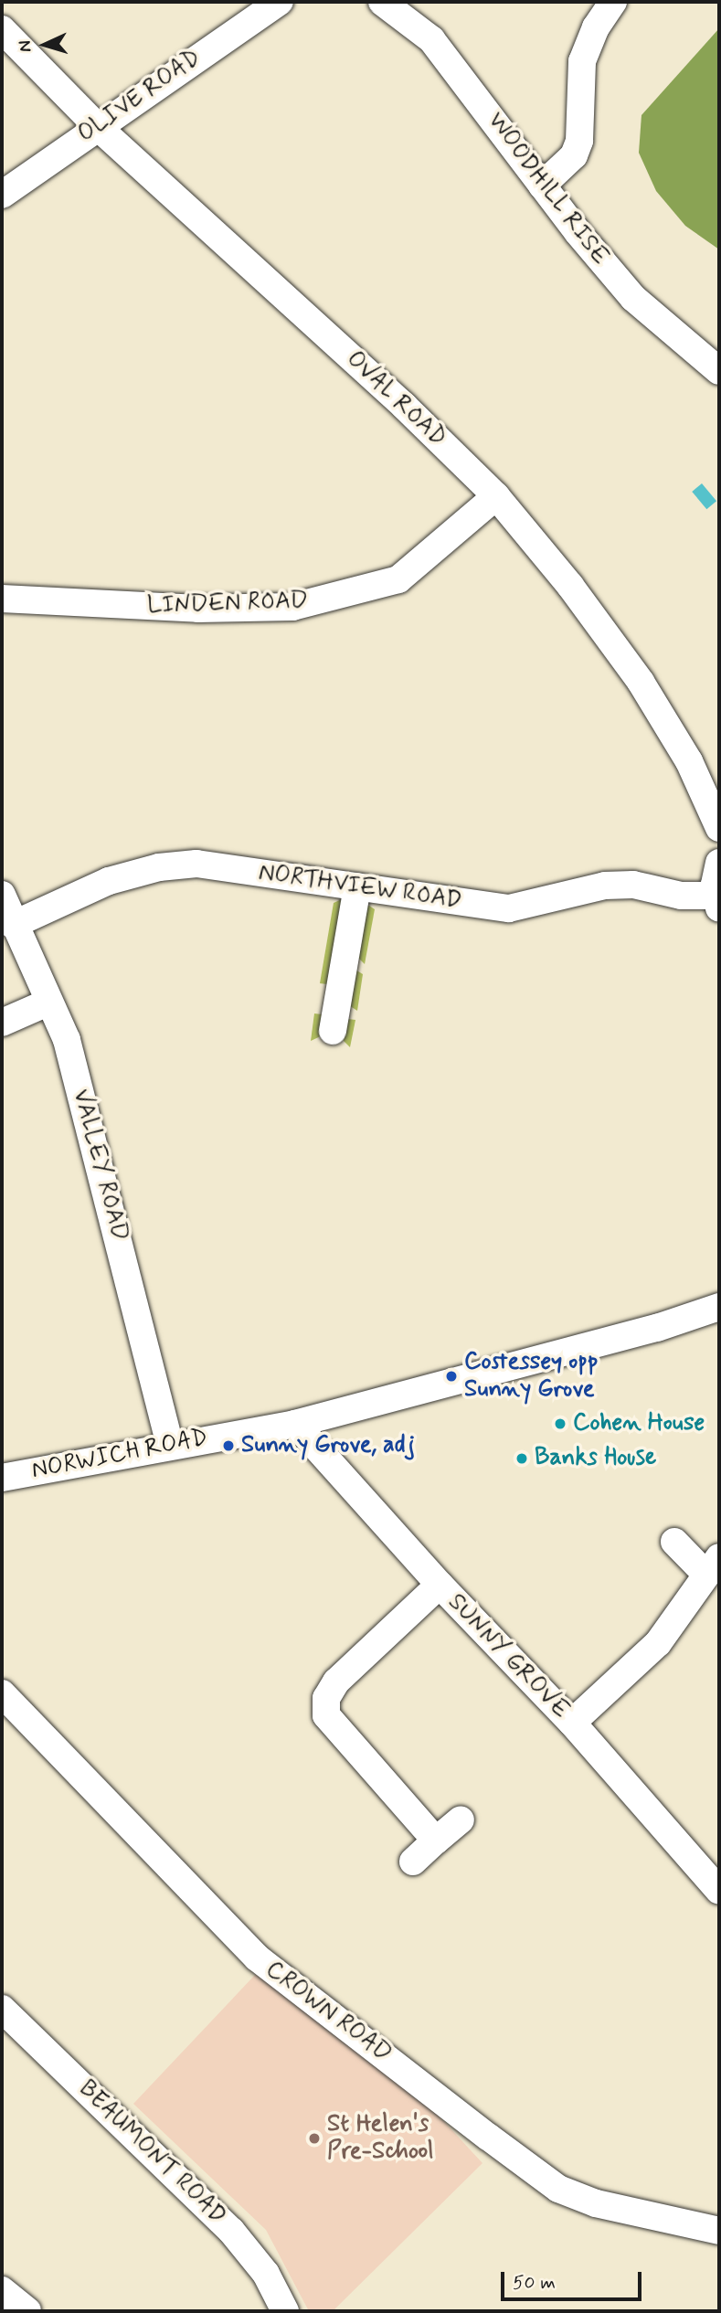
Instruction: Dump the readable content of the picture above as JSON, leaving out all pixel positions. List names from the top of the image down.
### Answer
{
  "streets": {
    "street": [
      "OLIVE ROAD",
      "WOODHILL RISE",
      "OVAL ROAD",
      "LINDEN ROAD",
      "NORTHVIEW ROAD",
      "VALLEY ROAD",
      "NORWICH ROAD",
      "SUNNY GROVE",
      "CROWN ROAD",
      "BEAUMONT ROAD"
    ]
  },
  "crossings": [
    ["OLIVE ROAD", "OVAL ROAD"],
    ["OVAL ROAD", "LINDEN ROAD"],
    ["NORTHVIEW ROAD", "VALLEY ROAD"],
    ["VALLEY ROAD", "NORWICH ROAD"],
    ["NORWICH ROAD", "SUNNY GROVE"]
  ],
  "places": [
    "Costessey opp Sunny Grove",
    "Cohen House",
    "Sunny Grove, adj",
    "Banks House",
    "St Helen's Pre-School"
  ],
  "scale_bar": "50 m",
  "north": "left"
}
